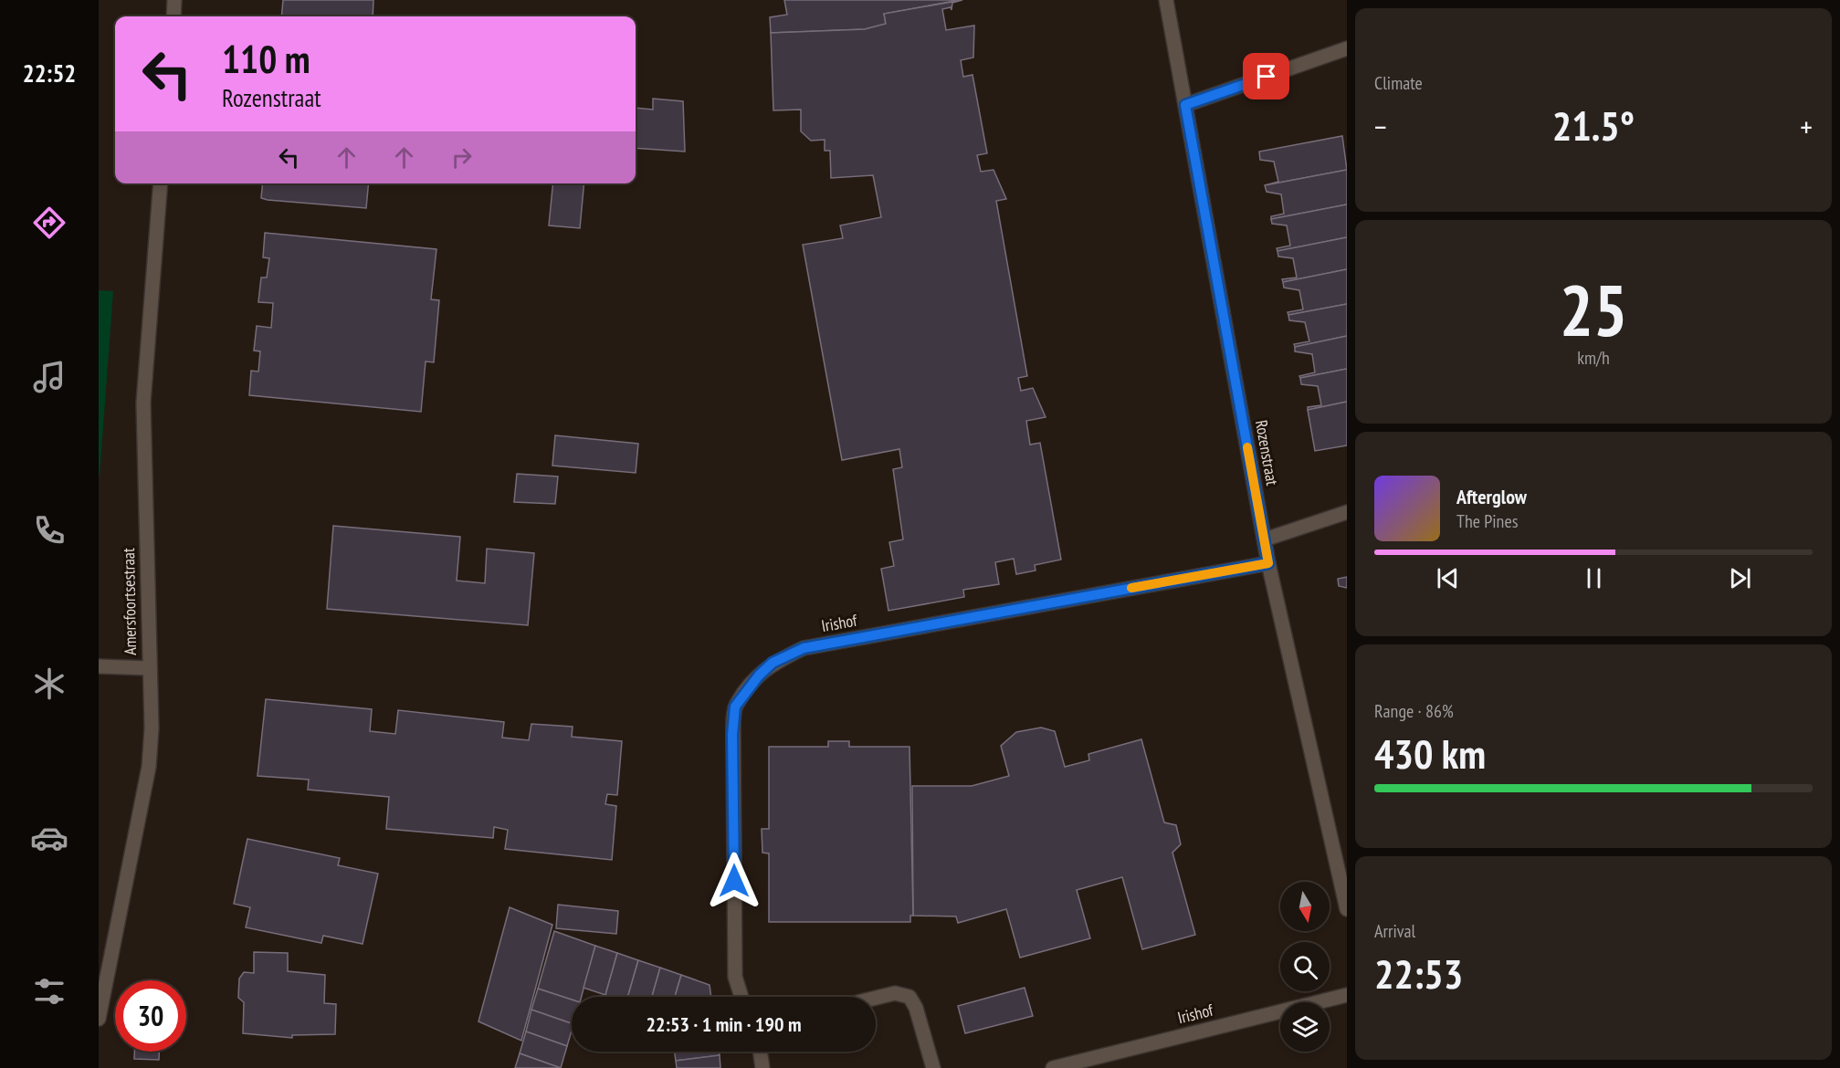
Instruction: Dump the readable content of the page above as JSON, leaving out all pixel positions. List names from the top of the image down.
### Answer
{
  "streets": {
    "street": ["Rozenstraat", "Amersfoortsestraat", "Irishof"]
  },
  "crossings": [
    ["Rozenstraat", "Irishof"]
  ],
  "north": "bottom",
  "page": {
    "tabs": "22:52",
    "tile": [
      "Climate",
      ["25", "km/h"],
      ["Range · 86%", "430 km"],
      ["Arrival", "22:53"]
    ],
    "turn": ["110 m", "Rozenstraat"],
    "heat": ["−", "21.5°", "+"],
    "song": ["Afterglow", "The Pines"],
    "limit": "30",
    "trip": "22:53 · 1 min · 190 m"
  }
}
